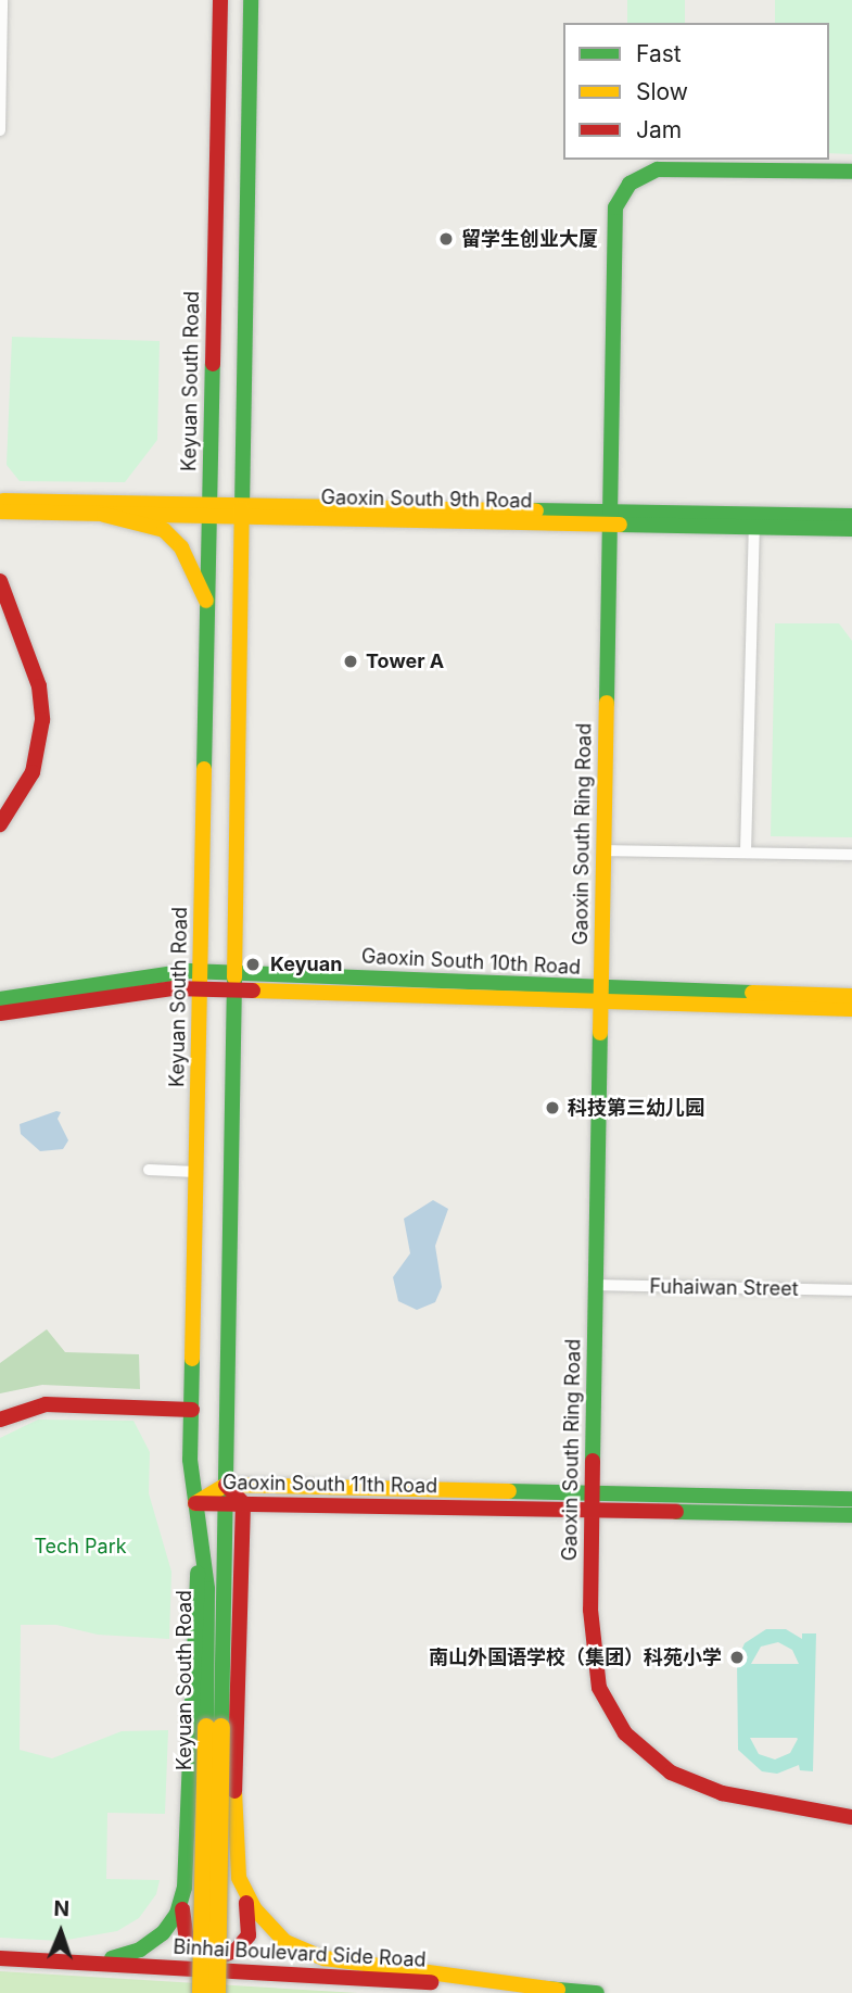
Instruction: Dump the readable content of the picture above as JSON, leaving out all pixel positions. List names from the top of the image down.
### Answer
{
  "streets": {
    "main road": [
      "Keyuan South Road",
      "Gaoxin South 9th Road",
      "Gaoxin South Ring Road",
      "Gaoxin South 10th Road",
      "Gaoxin South 11th Road",
      "Binhai Boulevard Side Road"
    ],
    "street": ["Fuhaiwan Street"]
  },
  "crossings": [
    ["Keyuan South Road", "Gaoxin South 9th Road"],
    ["Keyuan South Road", "Gaoxin South 10th Road"],
    ["Keyuan South Road", "Gaoxin South 11th Road"],
    ["Gaoxin South 9th Road", "Gaoxin South Ring Road"],
    ["Gaoxin South Ring Road", "Gaoxin South 10th Road"],
    ["Gaoxin South Ring Road", "Fuhaiwan Street"],
    ["Gaoxin South Ring Road", "Gaoxin South 11th Road"]
  ],
  "parks": ["Tech Park"],
  "places": [
    "留学生创业大厦",
    "Tower A",
    "Keyuan",
    "科技第三幼儿园",
    "南山外国语学校（集团）科苑小学"
  ],
  "legend": ["Fast", "Slow", "Jam"],
  "north": "top"
}
